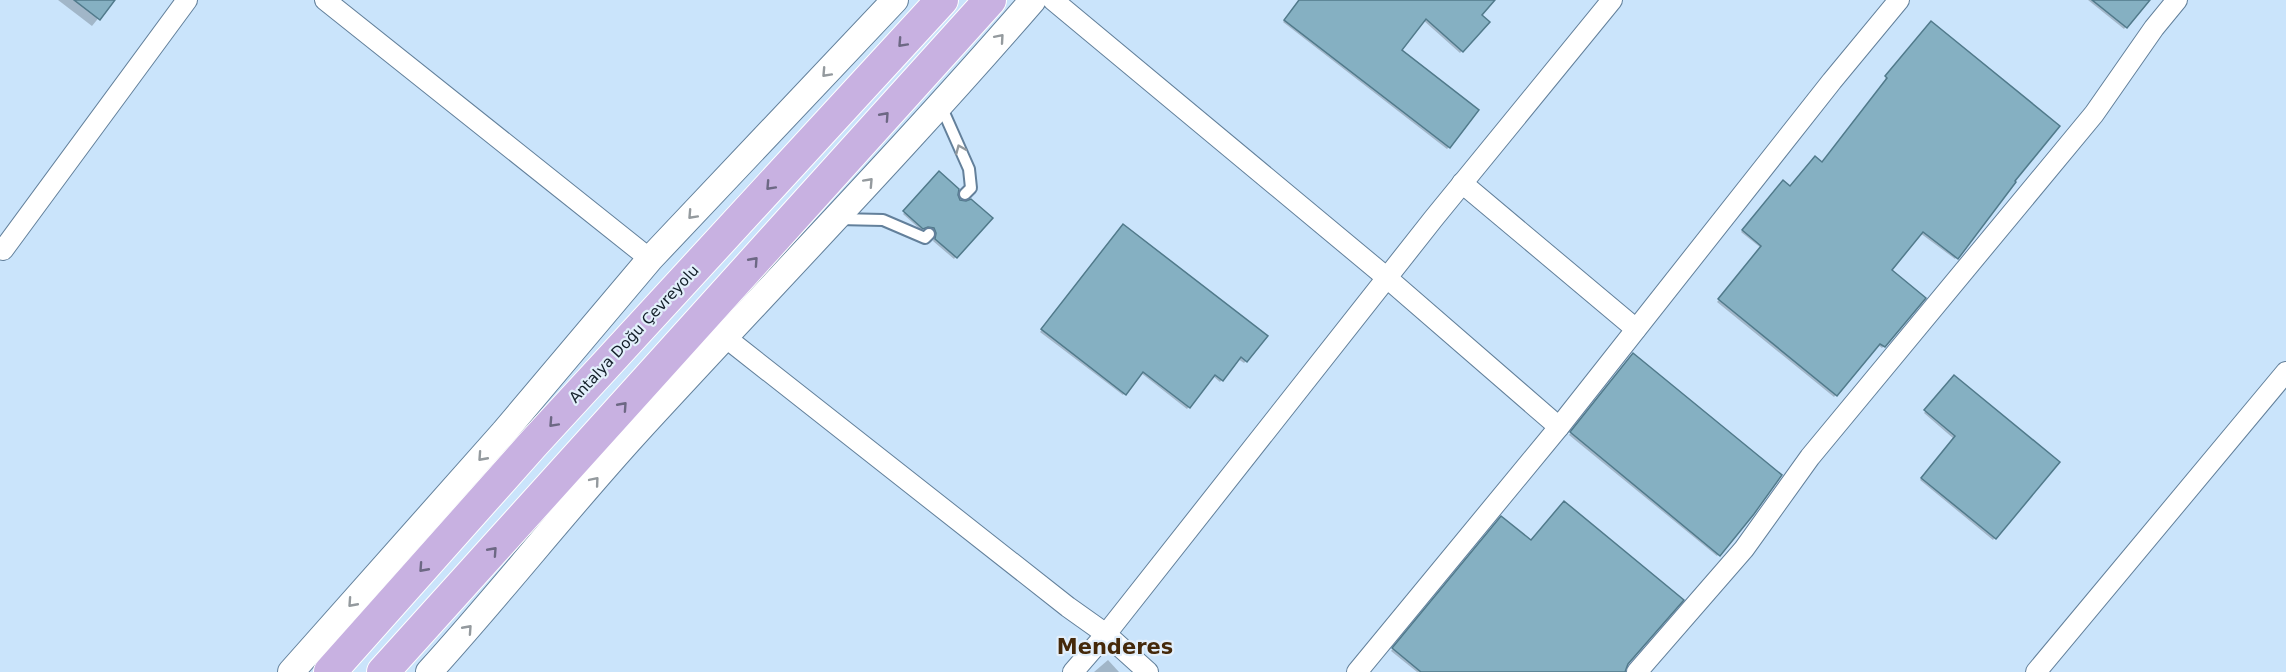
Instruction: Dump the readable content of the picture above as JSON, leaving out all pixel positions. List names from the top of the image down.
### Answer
{
  "streets": {
    "main road": ["Antalya Doğu Çevreyolu"]
  },
  "districts": ["Menderes"]
}
